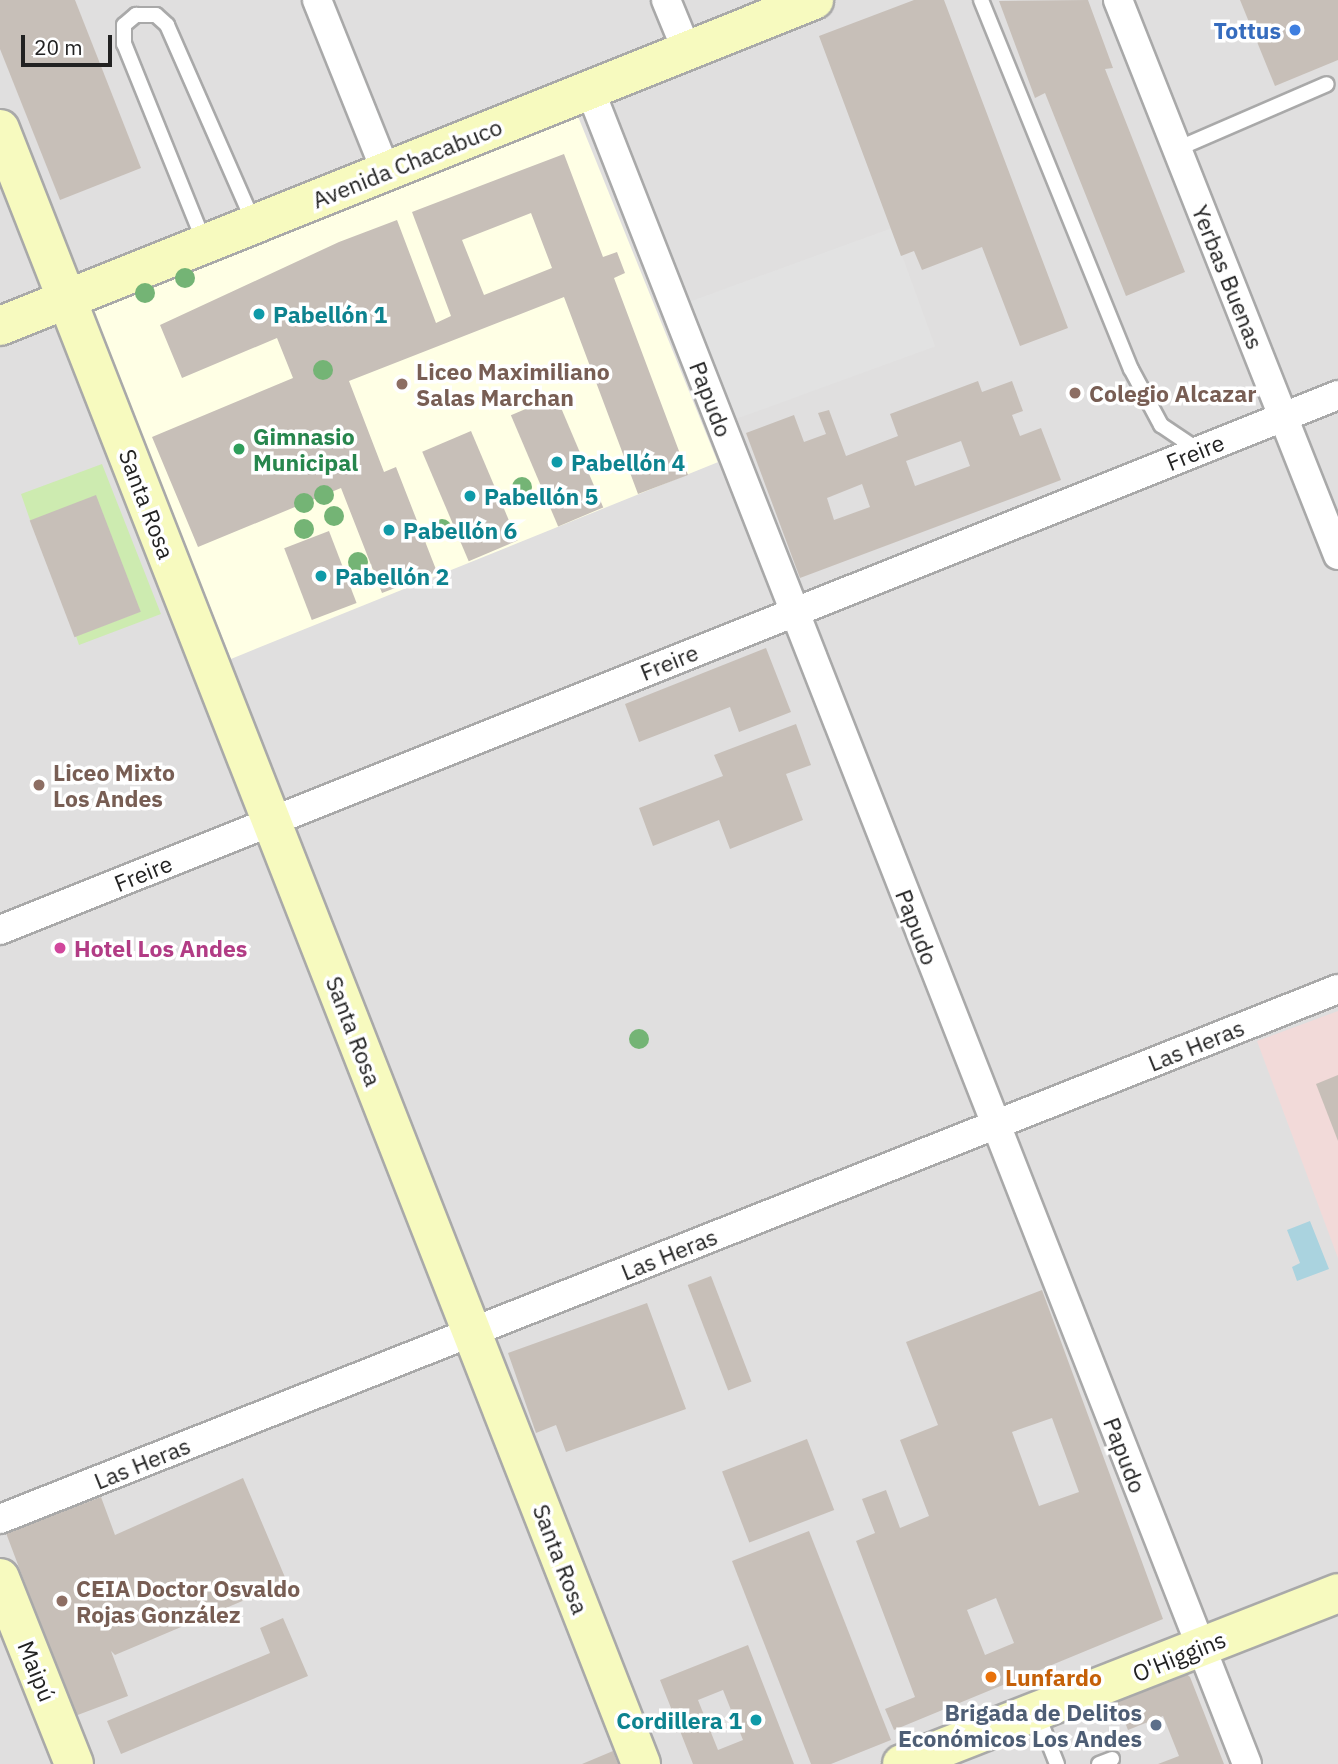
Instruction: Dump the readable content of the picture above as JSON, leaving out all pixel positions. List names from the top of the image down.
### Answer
{
  "streets": {
    "main road": [
      "Avenida Chacabuco",
      "Santa Rosa",
      "O'Higgins",
      "Maipú"
    ],
    "street": [
      "Yerbas Buenas",
      "Papudo",
      "Freire",
      "Las Heras"
    ]
  },
  "crossings": [
    ["Avenida Chacabuco", "Papudo"],
    ["Avenida Chacabuco", "Santa Rosa"],
    ["Yerbas Buenas", "Freire"],
    ["Papudo", "Freire"],
    ["Papudo", "Las Heras"],
    ["Papudo", "O'Higgins"],
    ["Freire", "Santa Rosa"],
    ["Santa Rosa", "Las Heras"]
  ],
  "places": [
    "Tottus",
    "Pabellón 1",
    "Liceo Maximiliano Salas Marchan",
    "Colegio Alcazar",
    "Gimnasio Municipal",
    "Pabellón 4",
    "Pabellón 5",
    "Pabellón 6",
    "Pabellón 2",
    "Liceo Mixto Los Andes",
    "Hotel Los Andes",
    "CEIA Doctor Osvaldo Rojas González",
    "Lunfardo",
    "Cordillera 1",
    "Brigada de Delitos Económicos Los Andes"
  ],
  "scale_bar": "20 m"
}
